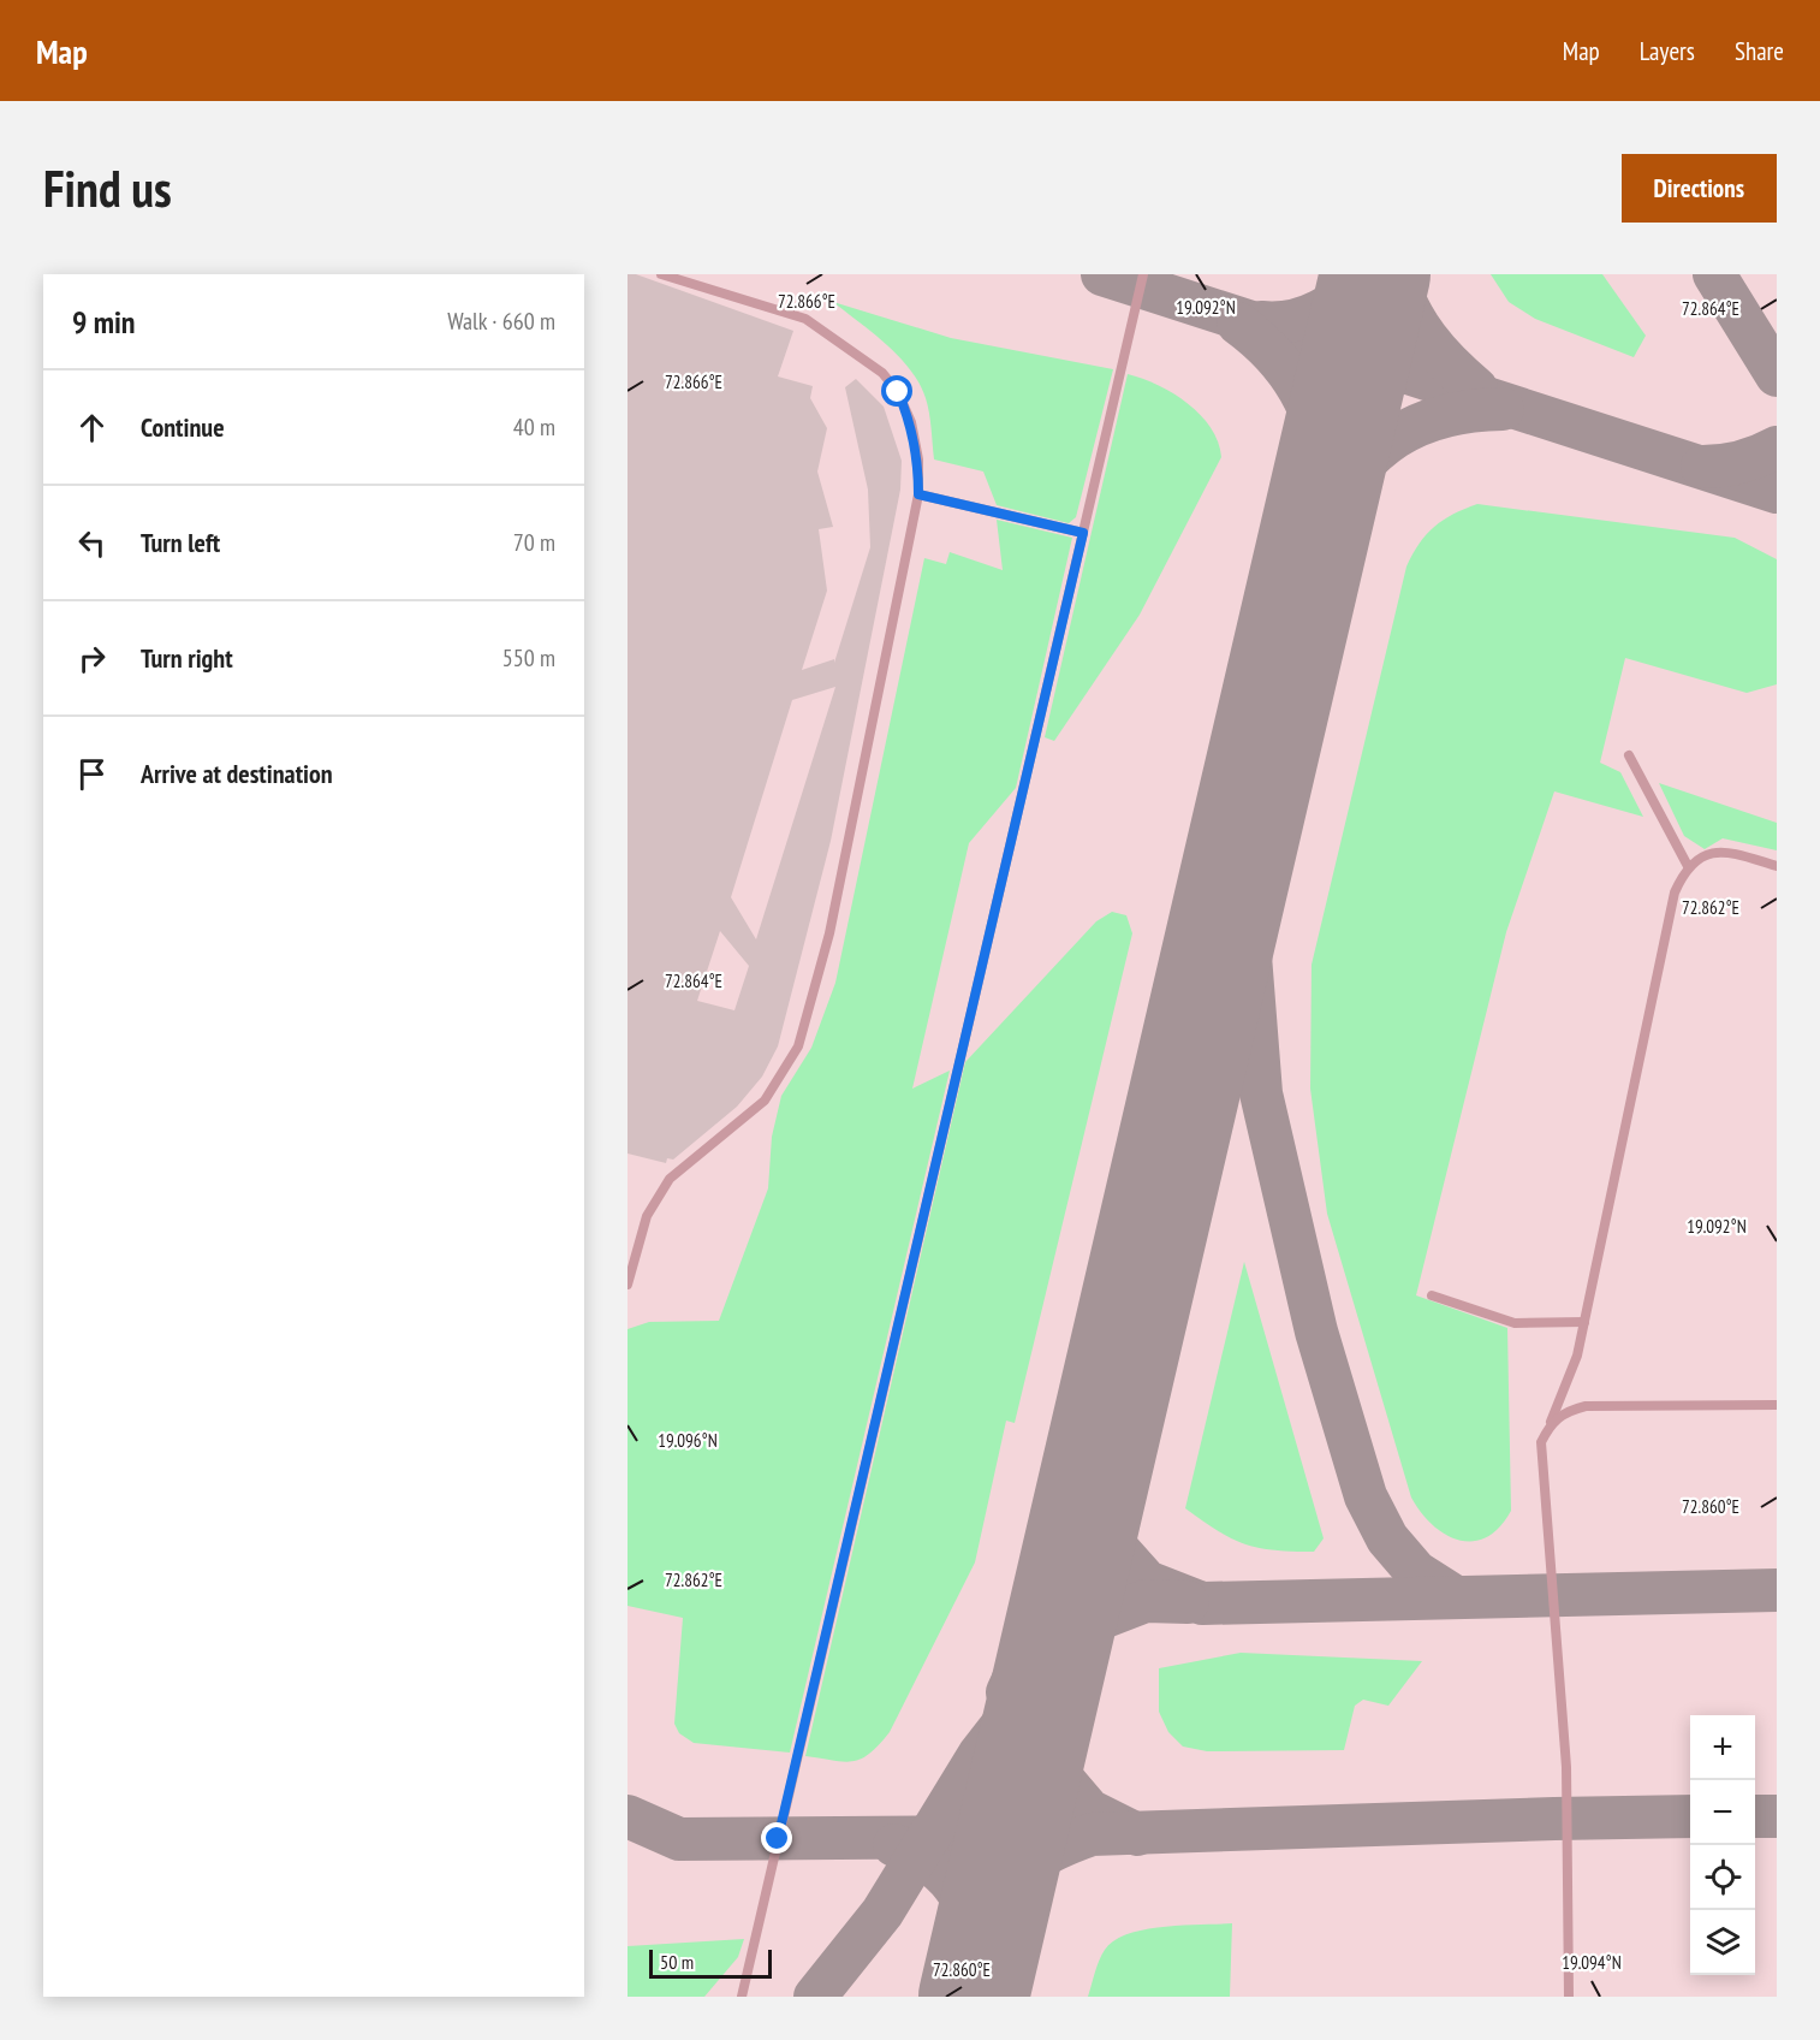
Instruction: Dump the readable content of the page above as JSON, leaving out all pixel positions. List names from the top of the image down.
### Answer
{
  "scale_bar": "50 m",
  "page": {
    "header": "Map",
    "nav": ["Map", "Layers", "Share"],
    "buttons": "Directions",
    "title": "Find us",
    "heading": ["9 min", "Walk · 660 m"],
    "list": [
      ["Continue", "40 m"],
      ["Turn left", "70 m"],
      ["Turn right", "550 m"],
      "Arrive at destination"
    ],
    "map_buttons": ["+", "−"],
    "scale": "50 m"
  },
  "coordinates": [
    "72.866°E",
    "19.092°N",
    "72.864°E",
    "72.862°E",
    "19.096°N",
    "72.860°E",
    "19.094°N"
  ]
}
